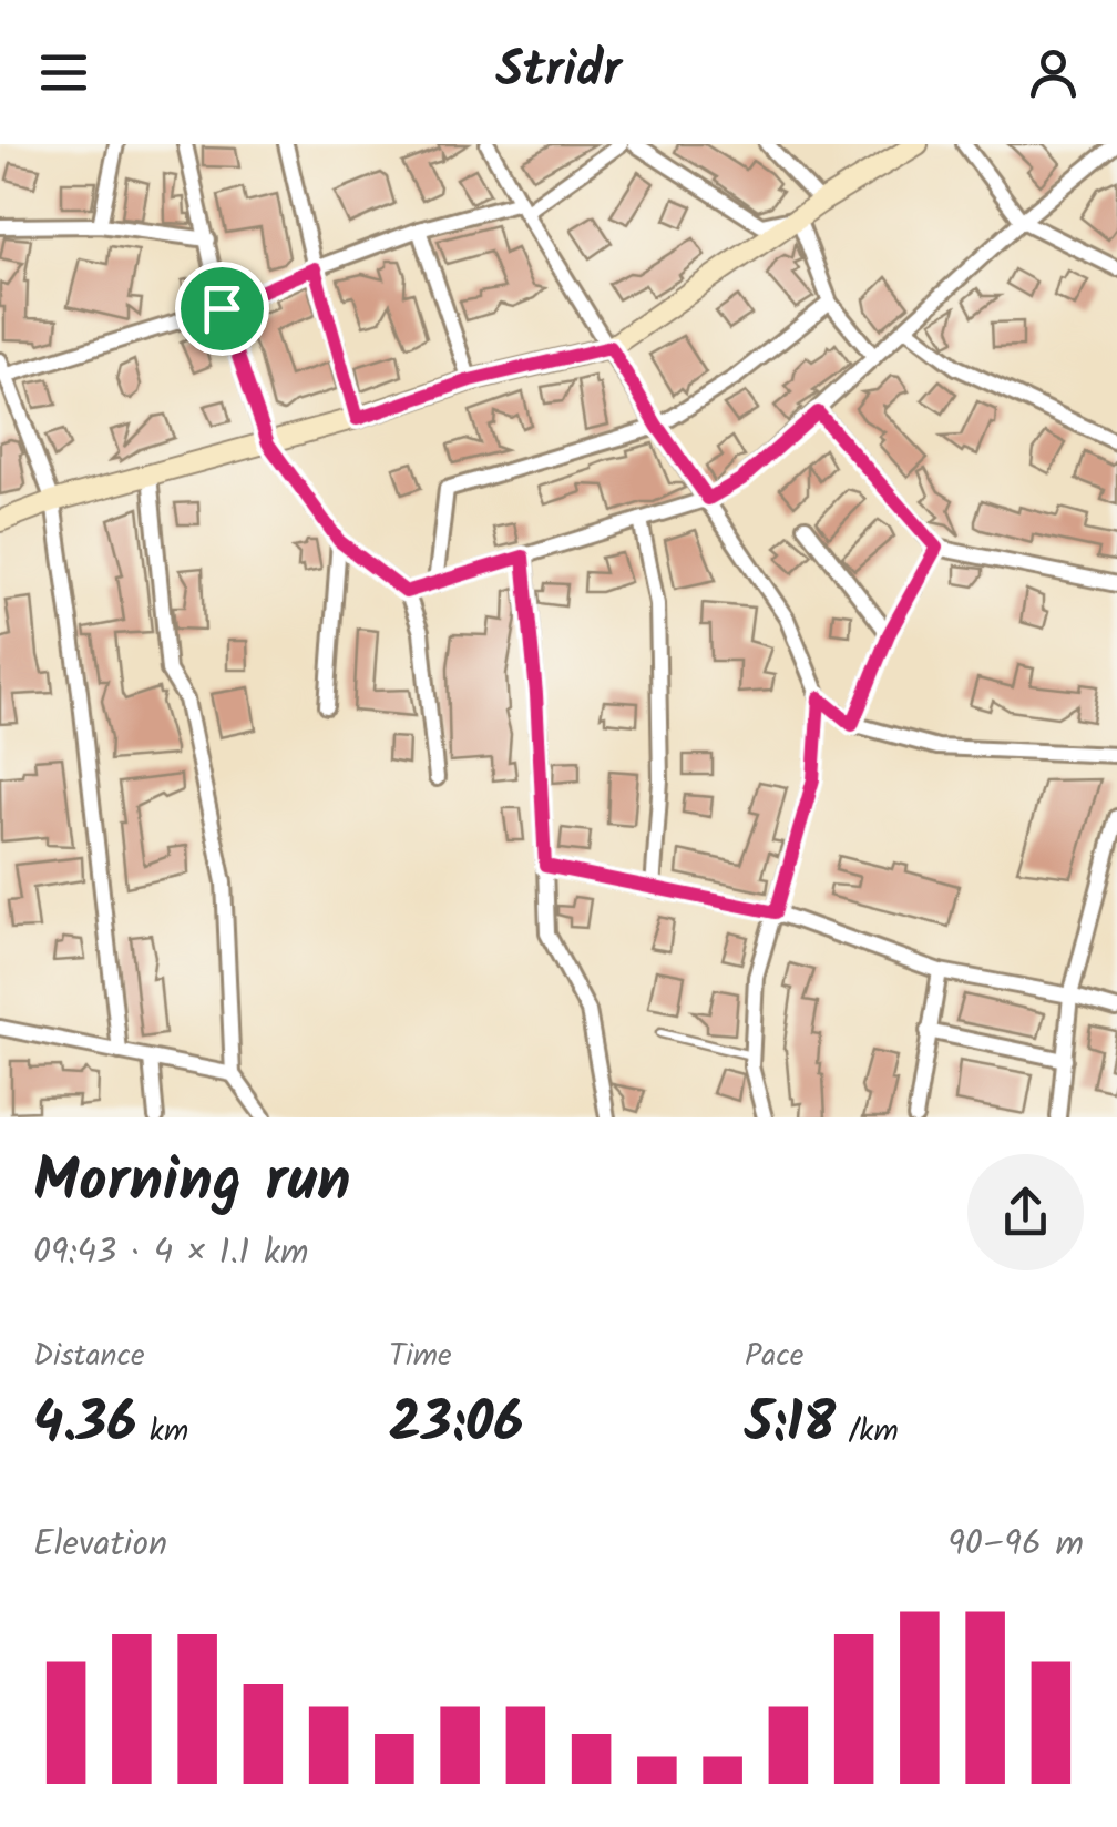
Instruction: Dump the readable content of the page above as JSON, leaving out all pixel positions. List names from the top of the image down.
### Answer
{
  "page": {
    "header": "Stridr",
    "heading": ["Morning run", "09:43 · 4 × 1.1 km"],
    "stats": [
      ["Distance", "4.36 km"],
      ["Time", "23:06"],
      ["Pace", "5:18 /km"]
    ],
    "chart": ["Elevation", "90–96 m"]
  }
}
